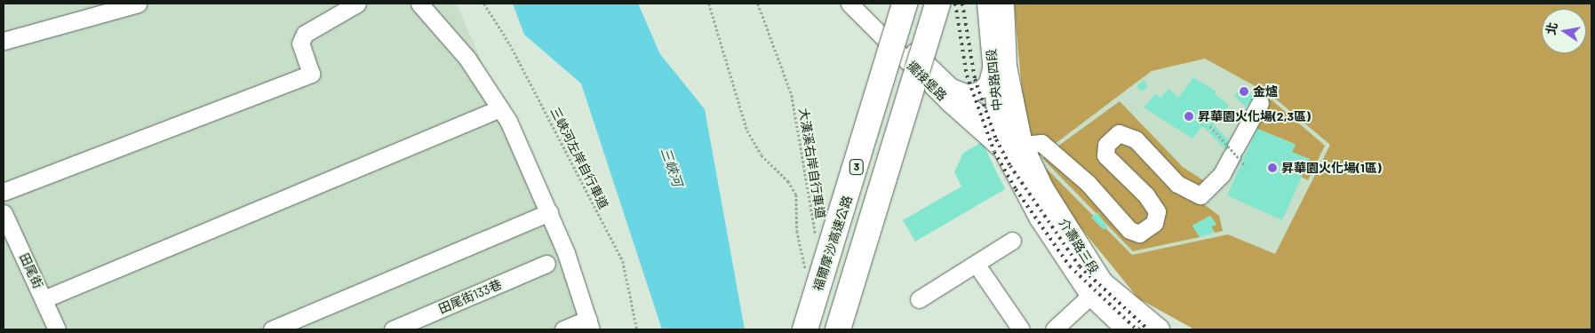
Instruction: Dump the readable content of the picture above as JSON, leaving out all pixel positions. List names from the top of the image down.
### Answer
{
  "streets": {
    "highway": ["3", "福爾摩沙高速公路"],
    "main road": ["中央路四段", "介壽路三段"],
    "street": ["擺接堡路", "田尾街", "田尾街133巷"],
    "path": ["三峽河左岸自行車道", "大漢溪右岸自行車道"]
  },
  "crossings": [
    ["中央路四段", "擺接堡路"],
    ["中央路四段", "介壽路三段"],
    ["擺接堡路", "介壽路三段"]
  ],
  "water": ["三峽河"],
  "places": ["金爐", "昇華園火化場(2,3區)", "昇華園火化場(1區)"],
  "north": "left"
}
